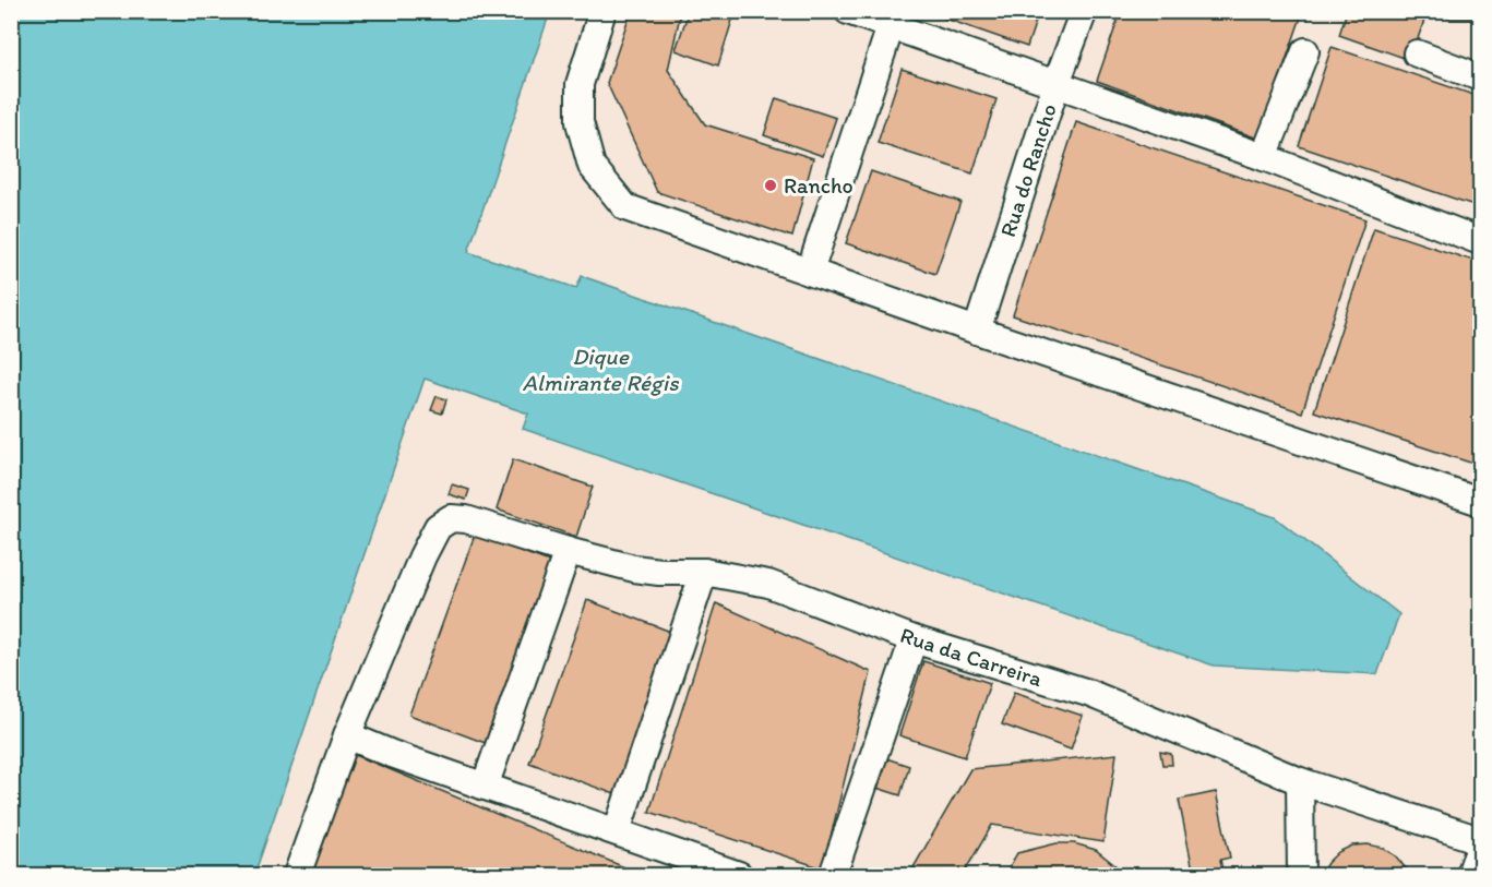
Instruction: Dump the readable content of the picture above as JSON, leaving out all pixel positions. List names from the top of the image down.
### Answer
{
  "streets": {
    "lane": ["Rua do Rancho", "Rua da Carreira"]
  },
  "water": ["Dique Almirante Régis"],
  "places": ["Rancho"]
}
